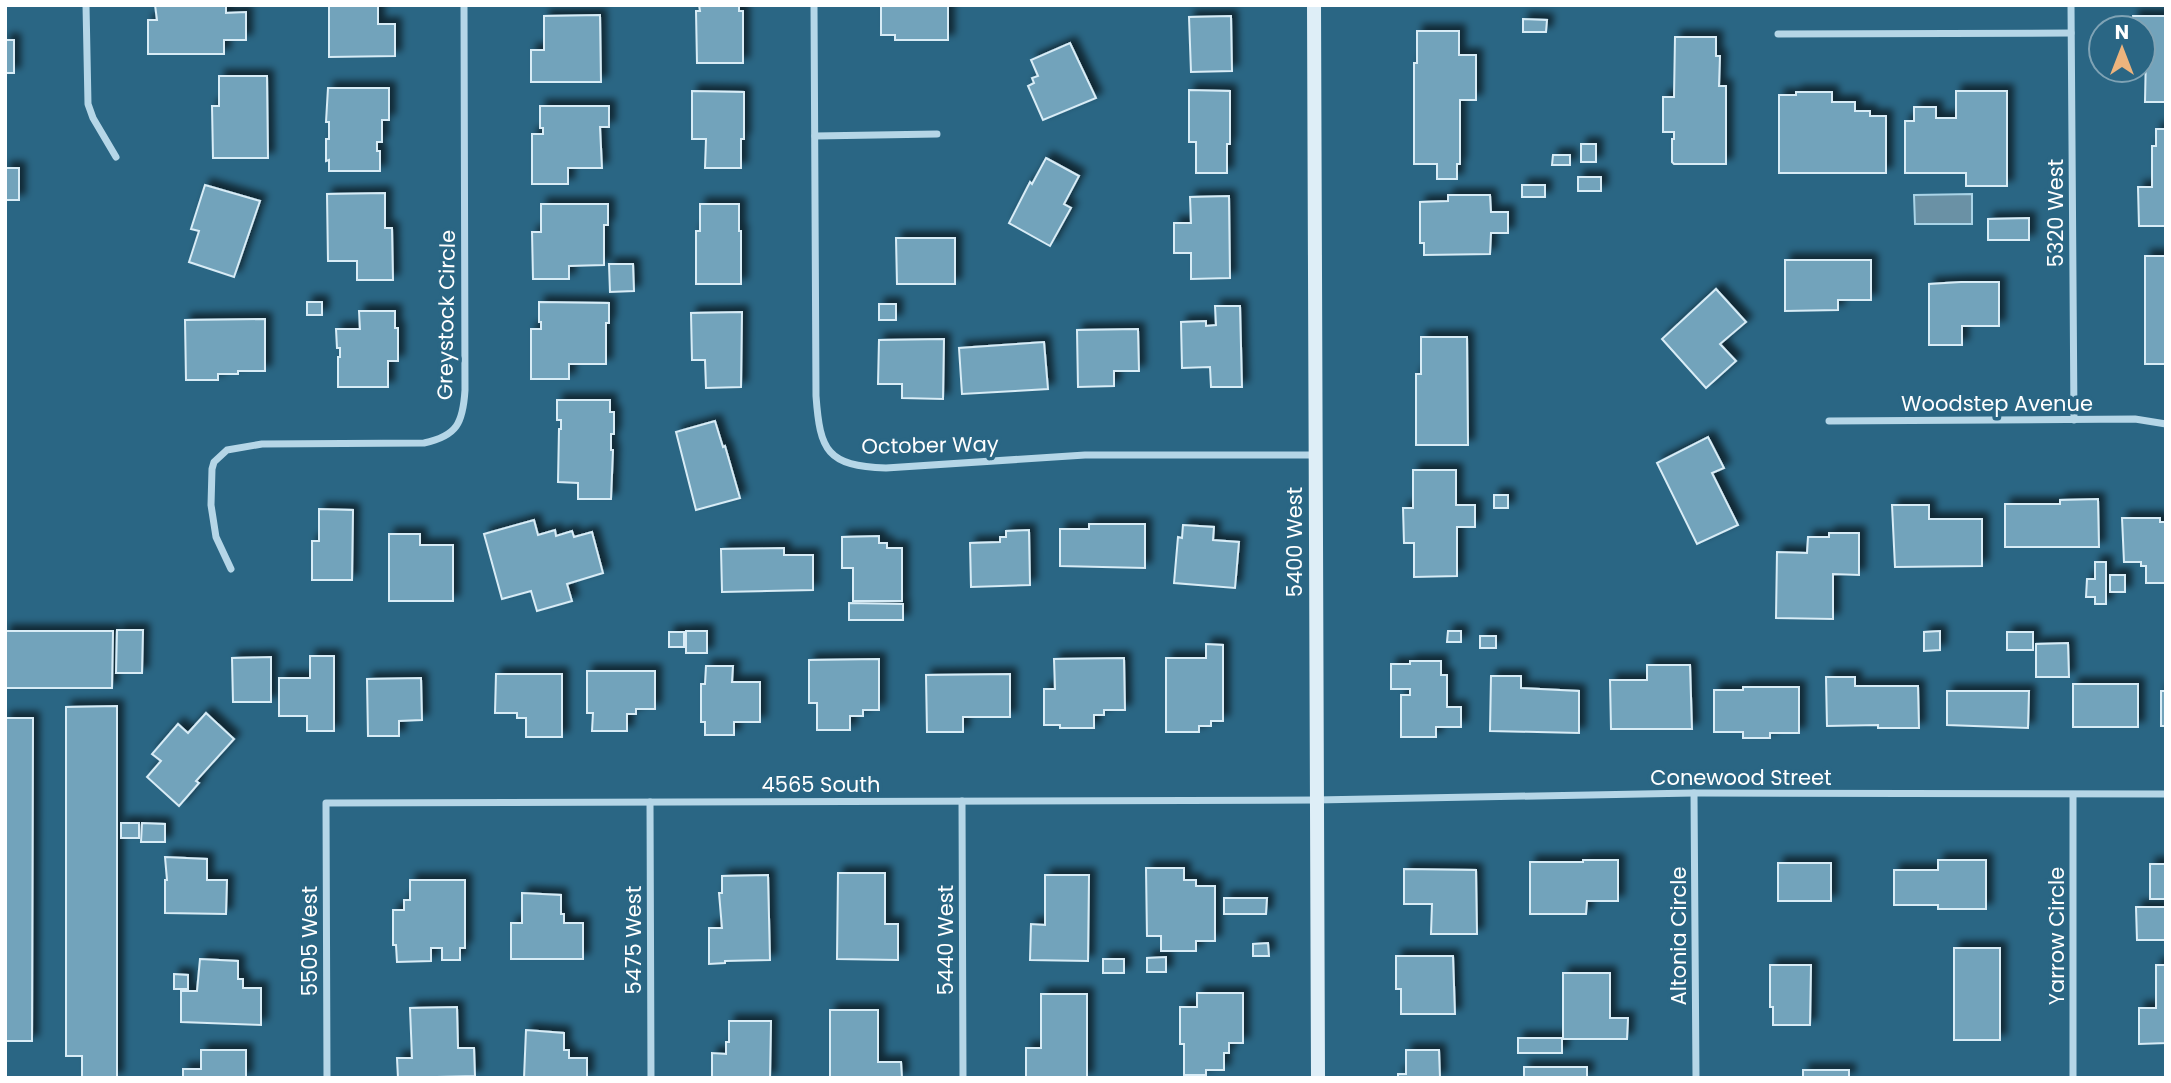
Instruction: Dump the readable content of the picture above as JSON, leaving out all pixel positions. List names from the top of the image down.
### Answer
{
  "streets": {
    "street": [
      "5320 West",
      "Greystock Circle",
      "Woodstep Avenue",
      "October Way",
      "5400 West",
      "Conewood Street",
      "4565 South",
      "Altonia Circle",
      "Yarrow Circle",
      "5475 West",
      "5440 West",
      "5505 West"
    ]
  },
  "crossings": [
    ["5320 West", "Woodstep Avenue"],
    ["October Way", "5400 West"],
    ["5400 West", "Conewood Street"],
    ["5400 West", "4565 South"],
    ["Conewood Street", "4565 South"],
    ["Conewood Street", "Altonia Circle"],
    ["Conewood Street", "Yarrow Circle"],
    ["4565 South", "5475 West"],
    ["4565 South", "5440 West"],
    ["4565 South", "5505 West"]
  ],
  "north": "top"
}
